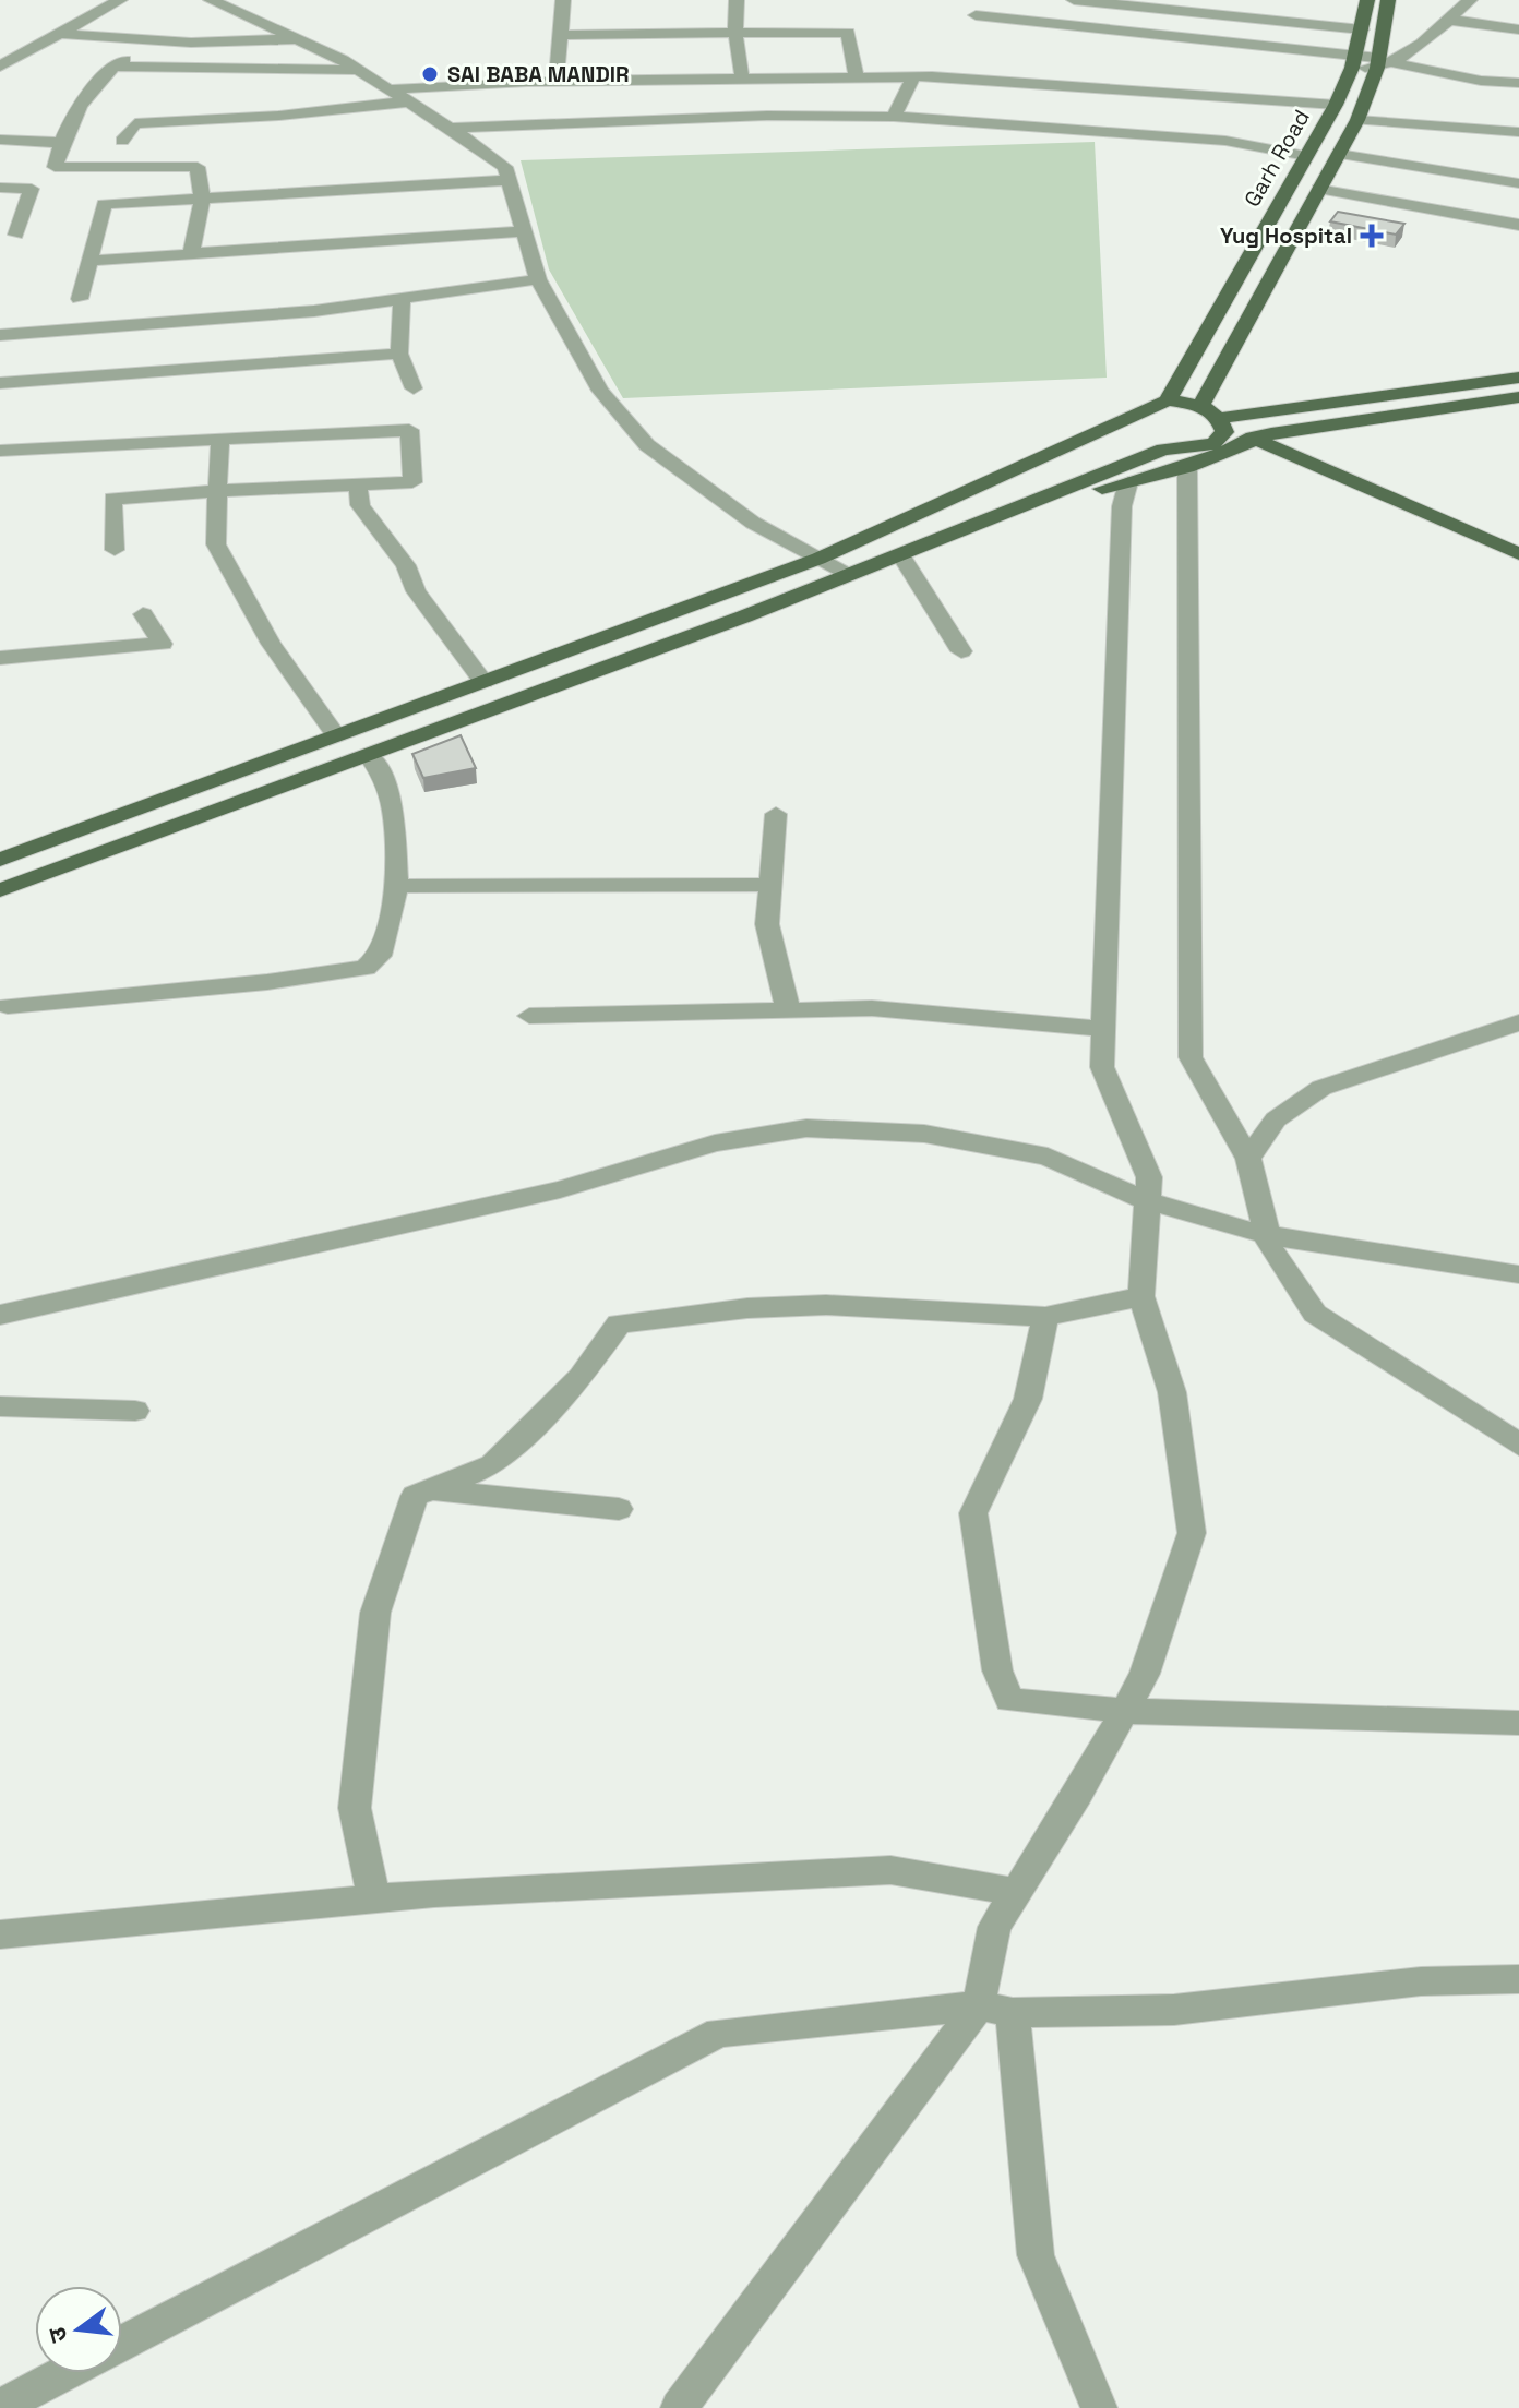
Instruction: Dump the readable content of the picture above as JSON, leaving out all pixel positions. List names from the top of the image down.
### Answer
{
  "streets": {
    "main road": ["Garh Road"]
  },
  "places": {
    "other": ["SAI BABA MANDIR"],
    "health": ["Yug Hospital"]
  },
  "north": "left"
}
